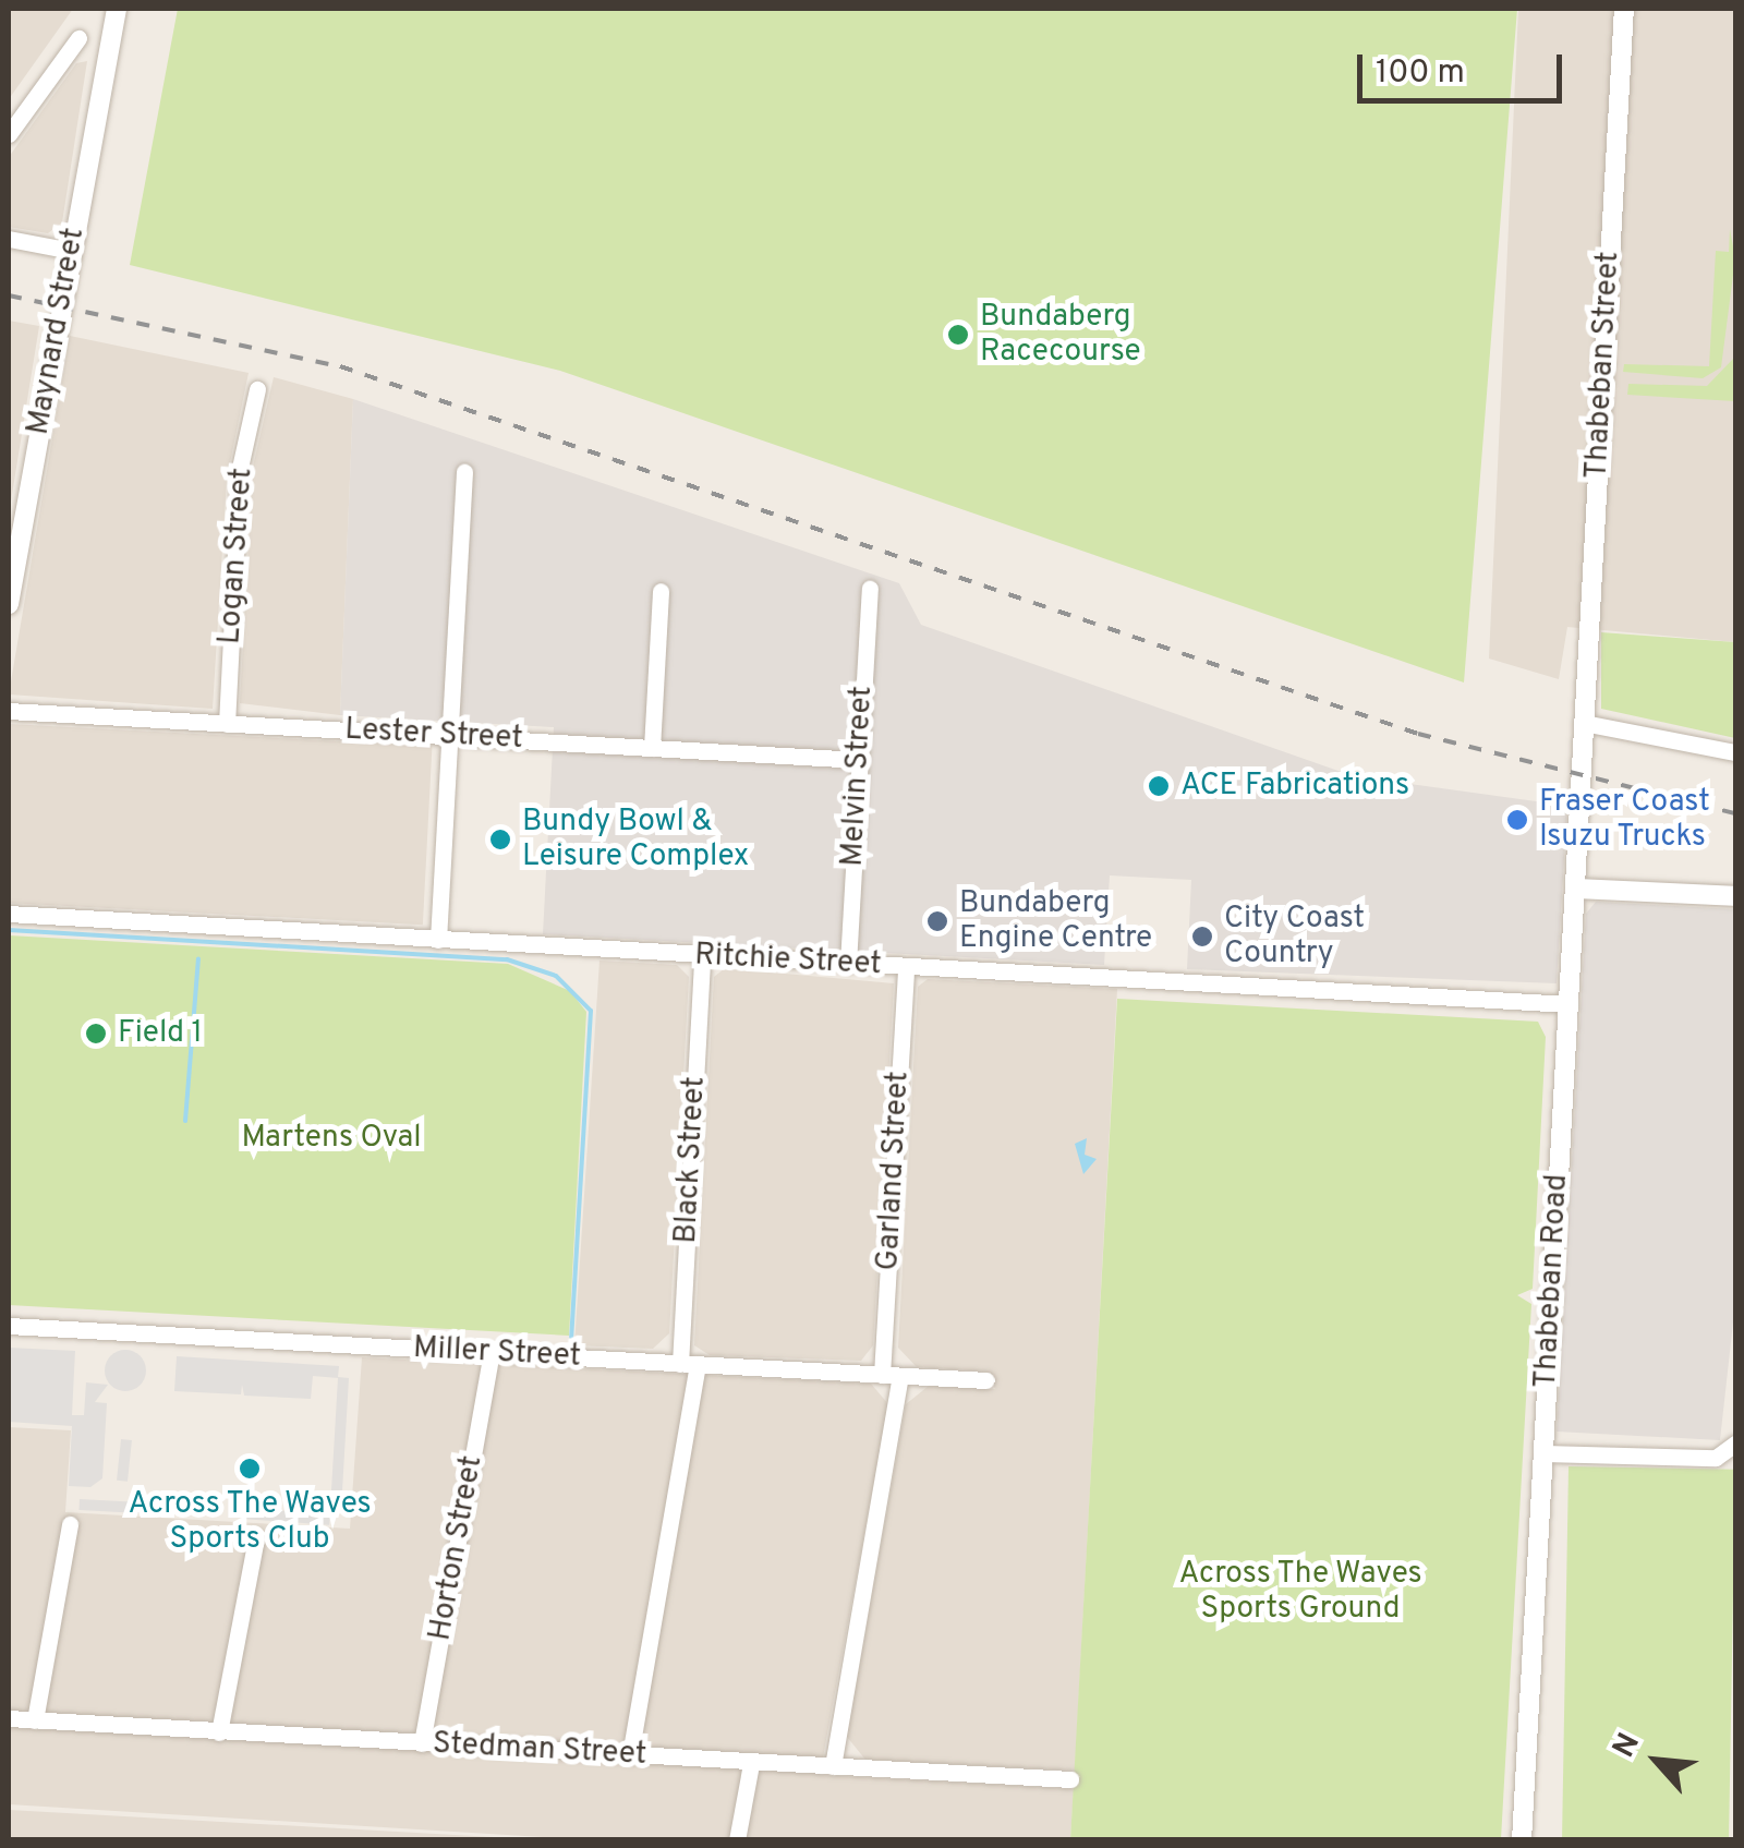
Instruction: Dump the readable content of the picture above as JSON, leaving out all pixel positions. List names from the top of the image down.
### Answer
{
  "streets": {
    "street": [
      "Maynard Street",
      "Thabeban Street",
      "Logan Street",
      "Lester Street",
      "Melvin Street",
      "Ritchie Street",
      "Black Street",
      "Garland Street",
      "Thabeban Road",
      "Miller Street",
      "Horton Street",
      "Stedman Street"
    ]
  },
  "crossings": [
    ["Thabeban Street", "Thabeban Road"],
    ["Logan Street", "Lester Street"],
    ["Lester Street", "Melvin Street"],
    ["Melvin Street", "Ritchie Street"],
    ["Ritchie Street", "Black Street"],
    ["Ritchie Street", "Garland Street"],
    ["Ritchie Street", "Thabeban Road"],
    ["Black Street", "Miller Street"],
    ["Black Street", "Stedman Street"],
    ["Garland Street", "Miller Street"],
    ["Miller Street", "Horton Street"],
    ["Horton Street", "Stedman Street"]
  ],
  "parks": ["Martens Oval", "Across The Waves Sports Ground"],
  "places": [
    "Bundaberg Racecourse",
    "ACE Fabrications",
    "Fraser Coast Isuzu Trucks",
    "Bundy Bowl & Leisure Complex",
    "Bundaberg Engine Centre",
    "City Coast Country",
    "Field 1",
    "Across The Waves Sports Club"
  ],
  "scale_bar": "100 m",
  "north": "top left"
}
